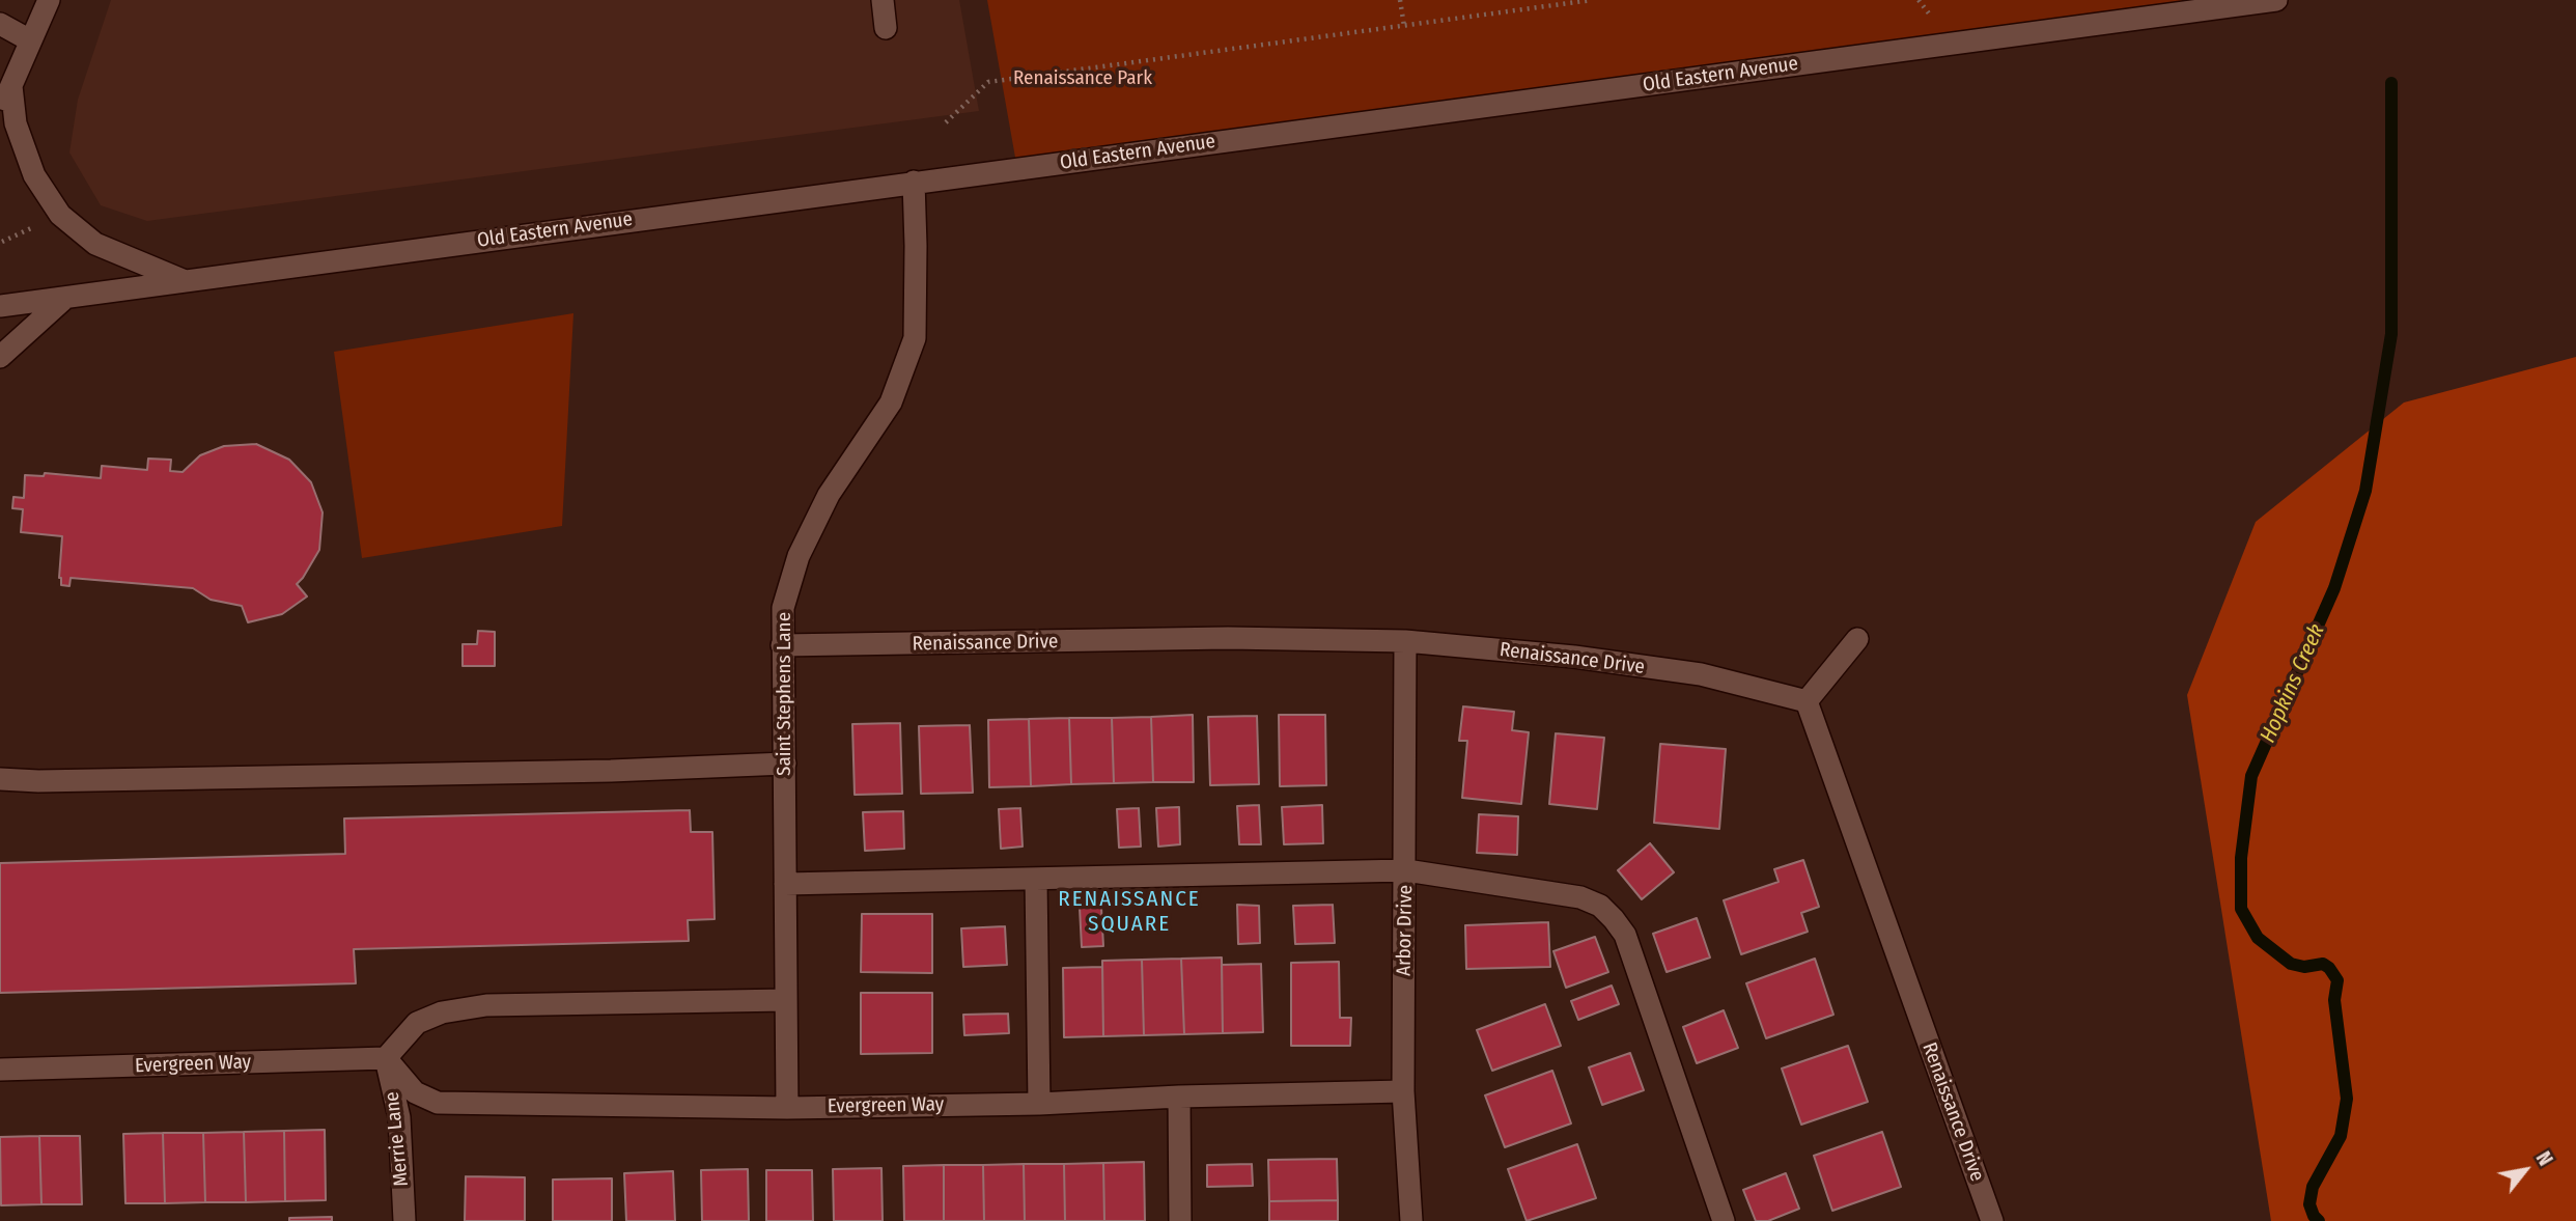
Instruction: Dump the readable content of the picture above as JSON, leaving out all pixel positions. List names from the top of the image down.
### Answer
{
  "streets": {
    "street": [
      "Old Eastern Avenue",
      "Renaissance Drive",
      "Saint Stephens Lane",
      "Arbor Drive",
      "Evergreen Way",
      "Merrie Lane"
    ]
  },
  "crossings": [
    ["Old Eastern Avenue", "Saint Stephens Lane"],
    ["Renaissance Drive", "Saint Stephens Lane"],
    ["Renaissance Drive", "Arbor Drive"],
    ["Saint Stephens Lane", "Evergreen Way"],
    ["Arbor Drive", "Evergreen Way"],
    ["Evergreen Way", "Merrie Lane"]
  ],
  "districts": ["RENAISSANCE SQUARE"],
  "water": ["Hopkins Creek"],
  "parks": ["Renaissance Park"],
  "north": "top right"
}
